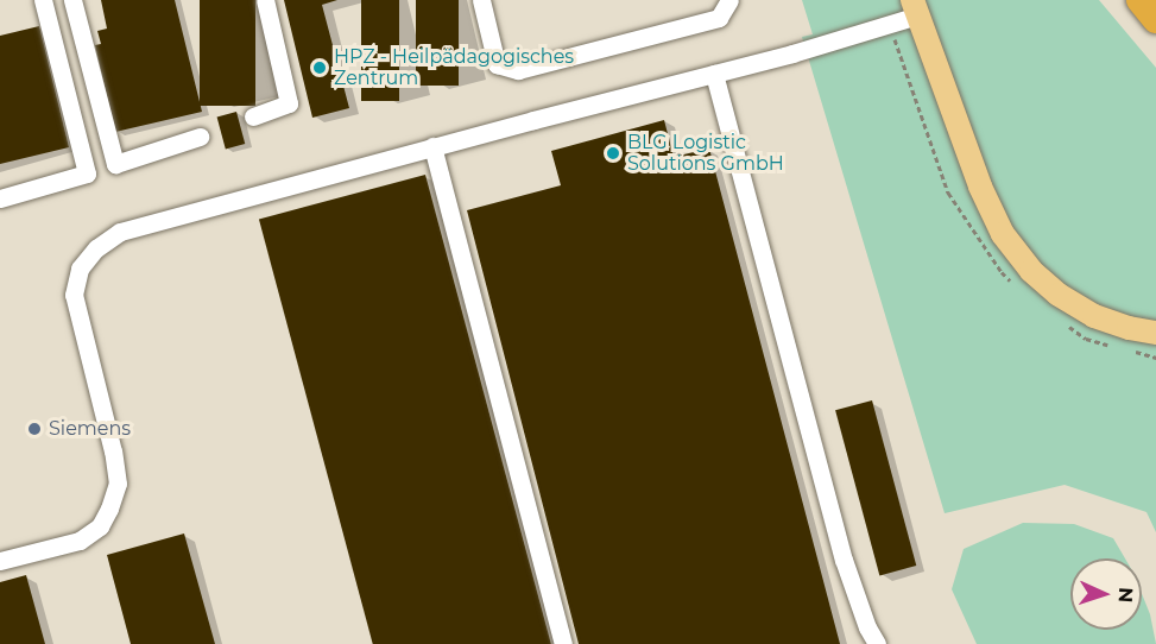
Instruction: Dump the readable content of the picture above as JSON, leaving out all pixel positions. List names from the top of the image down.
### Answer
{
  "places": ["HPZ - Heilpädagogisches Zentrum", "BLG Logistic Solutions GmbH", "Siemens"],
  "north": "right"
}
